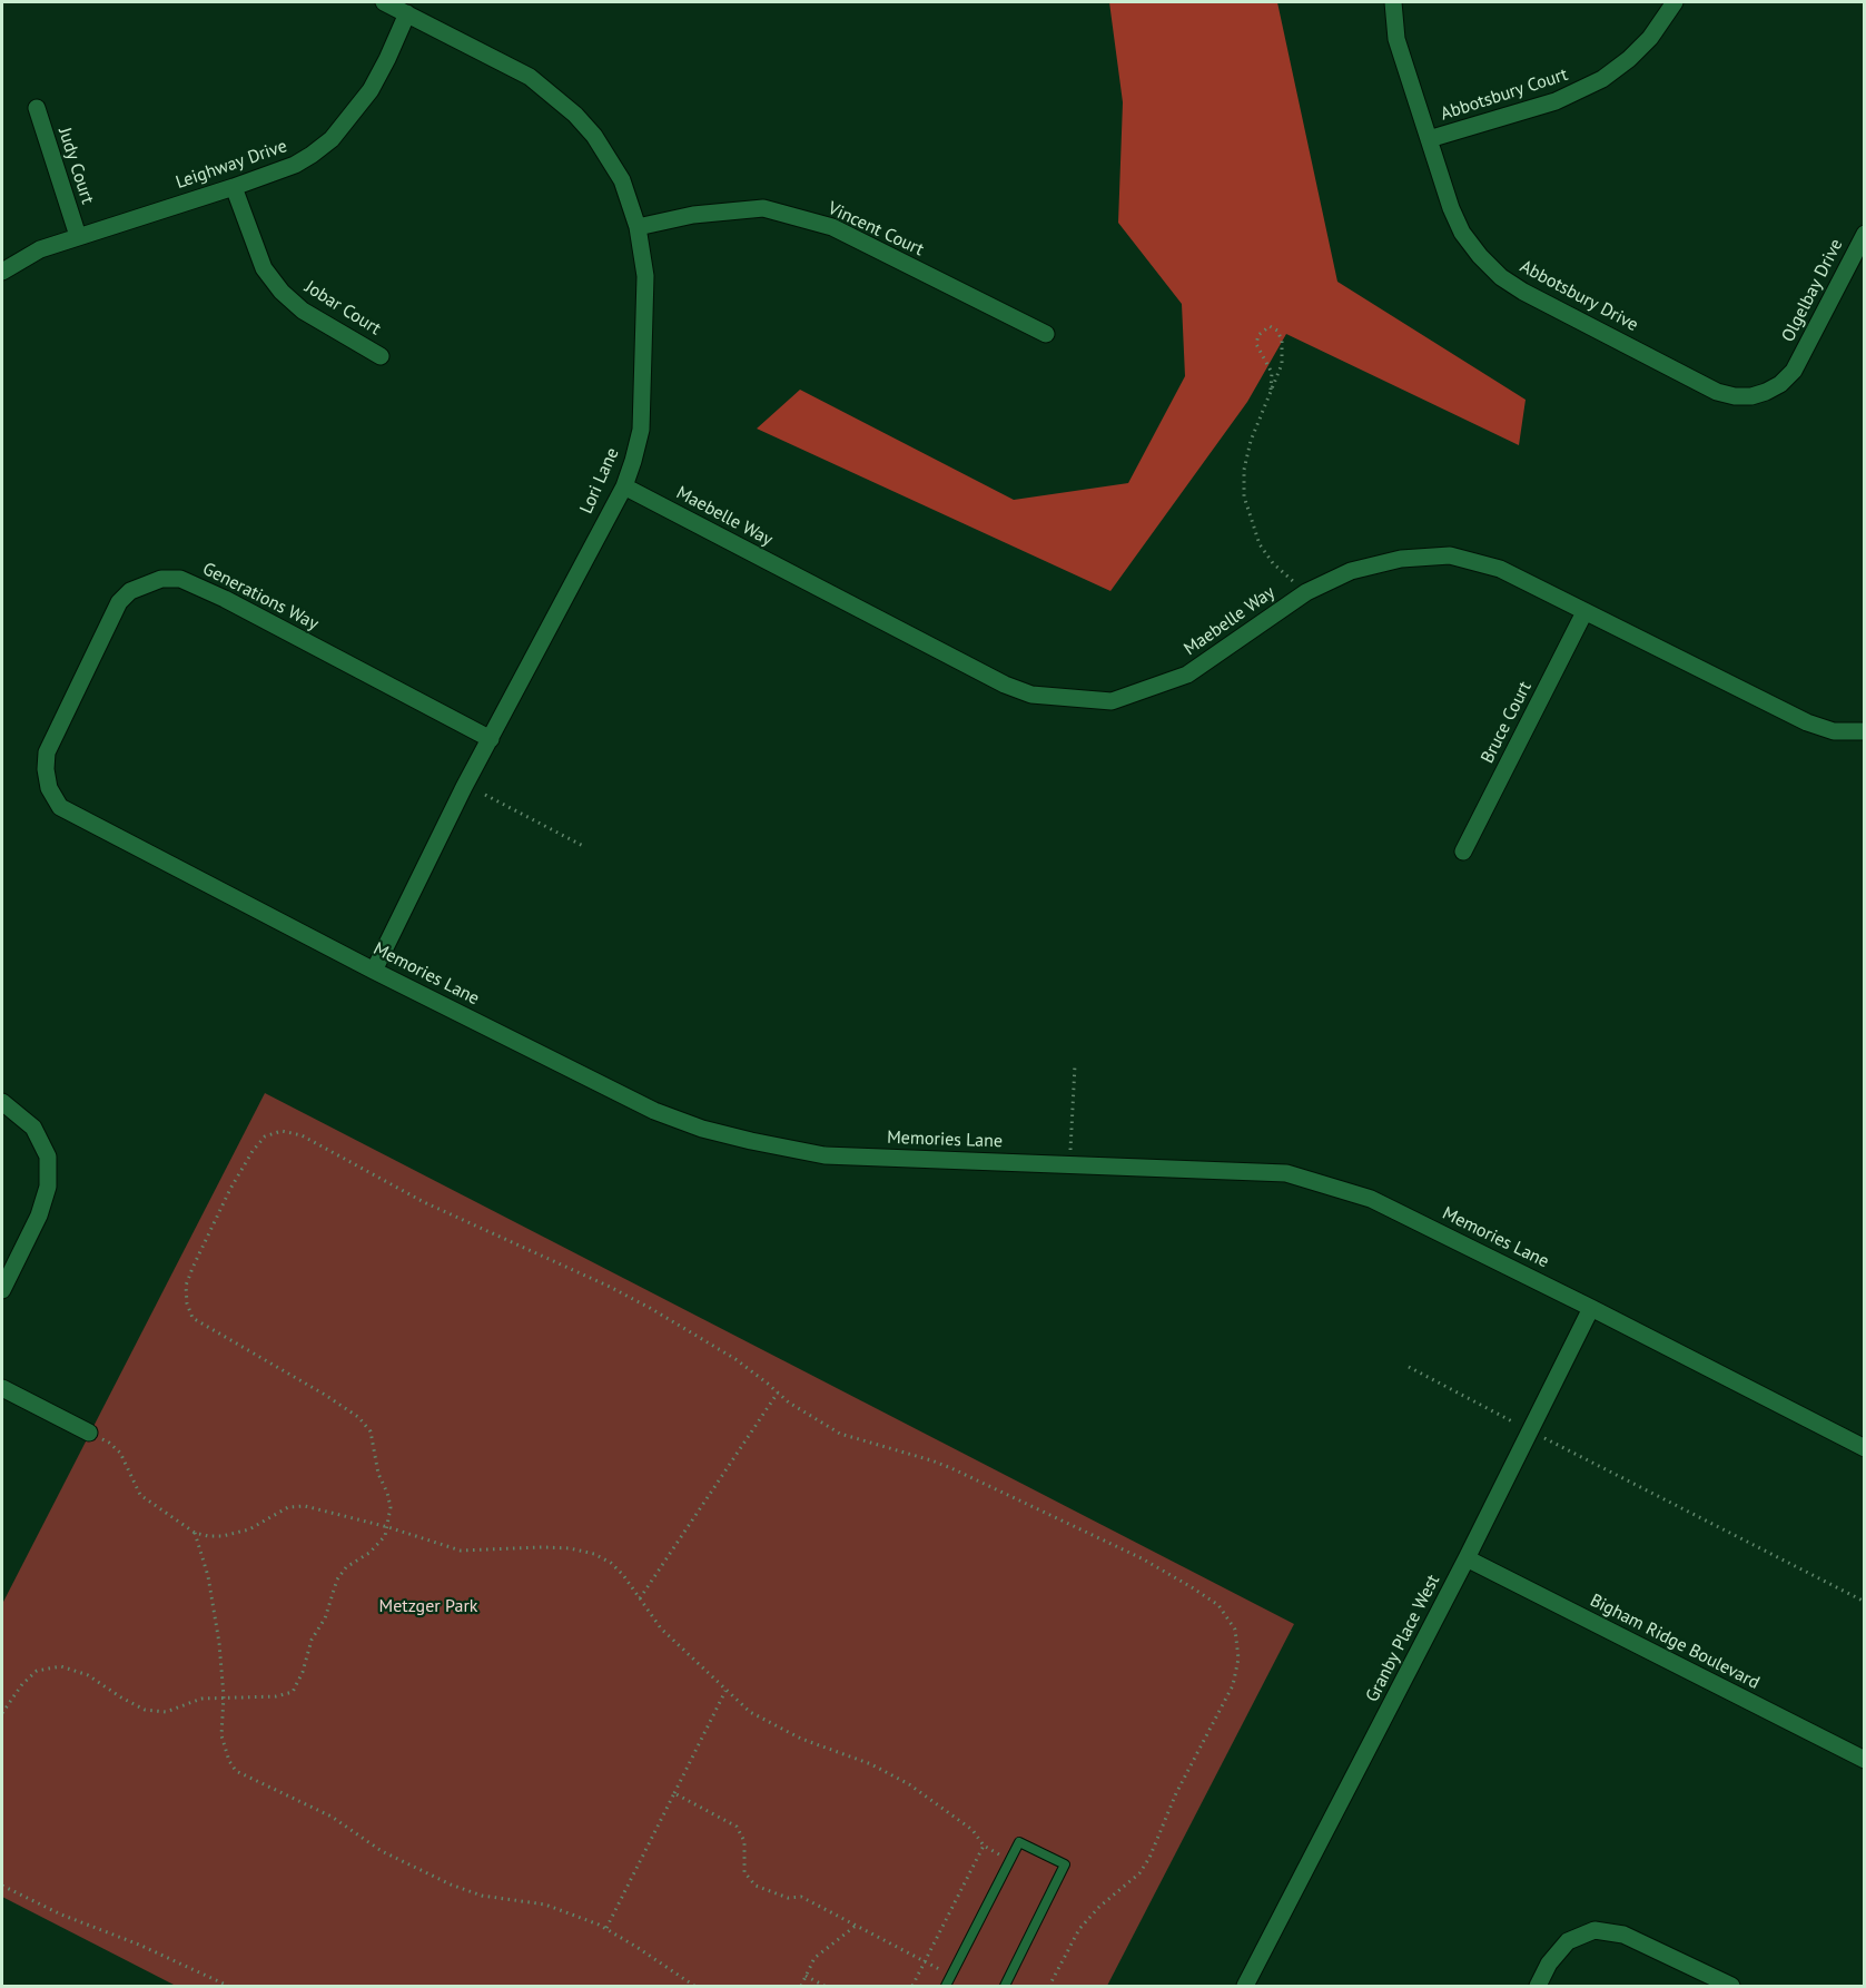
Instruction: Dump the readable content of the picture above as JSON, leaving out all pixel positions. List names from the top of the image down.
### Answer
{
  "streets": {
    "street": [
      "Abbotsbury Court",
      "Leighway Drive",
      "Judy Court",
      "Vincent Court",
      "Olgelbay Drive",
      "Abbotsbury Drive",
      "Jobar Court",
      "Lori Lane",
      "Maebelle Way",
      "Generations Way",
      "Bruce Court",
      "Memories Lane",
      "Granby Place West",
      "Bigham Ridge Boulevard"
    ]
  },
  "crossings": [
    ["Abbotsbury Court", "Abbotsbury Drive"],
    ["Leighway Drive", "Judy Court"],
    ["Leighway Drive", "Jobar Court"],
    ["Leighway Drive", "Lori Lane"],
    ["Vincent Court", "Lori Lane"],
    ["Olgelbay Drive", "Abbotsbury Drive"],
    ["Lori Lane", "Maebelle Way"],
    ["Lori Lane", "Generations Way"],
    ["Lori Lane", "Memories Lane"],
    ["Maebelle Way", "Bruce Court"],
    ["Generations Way", "Memories Lane"],
    ["Memories Lane", "Granby Place West"],
    ["Granby Place West", "Bigham Ridge Boulevard"]
  ],
  "parks": ["Metzger Park"]
}
